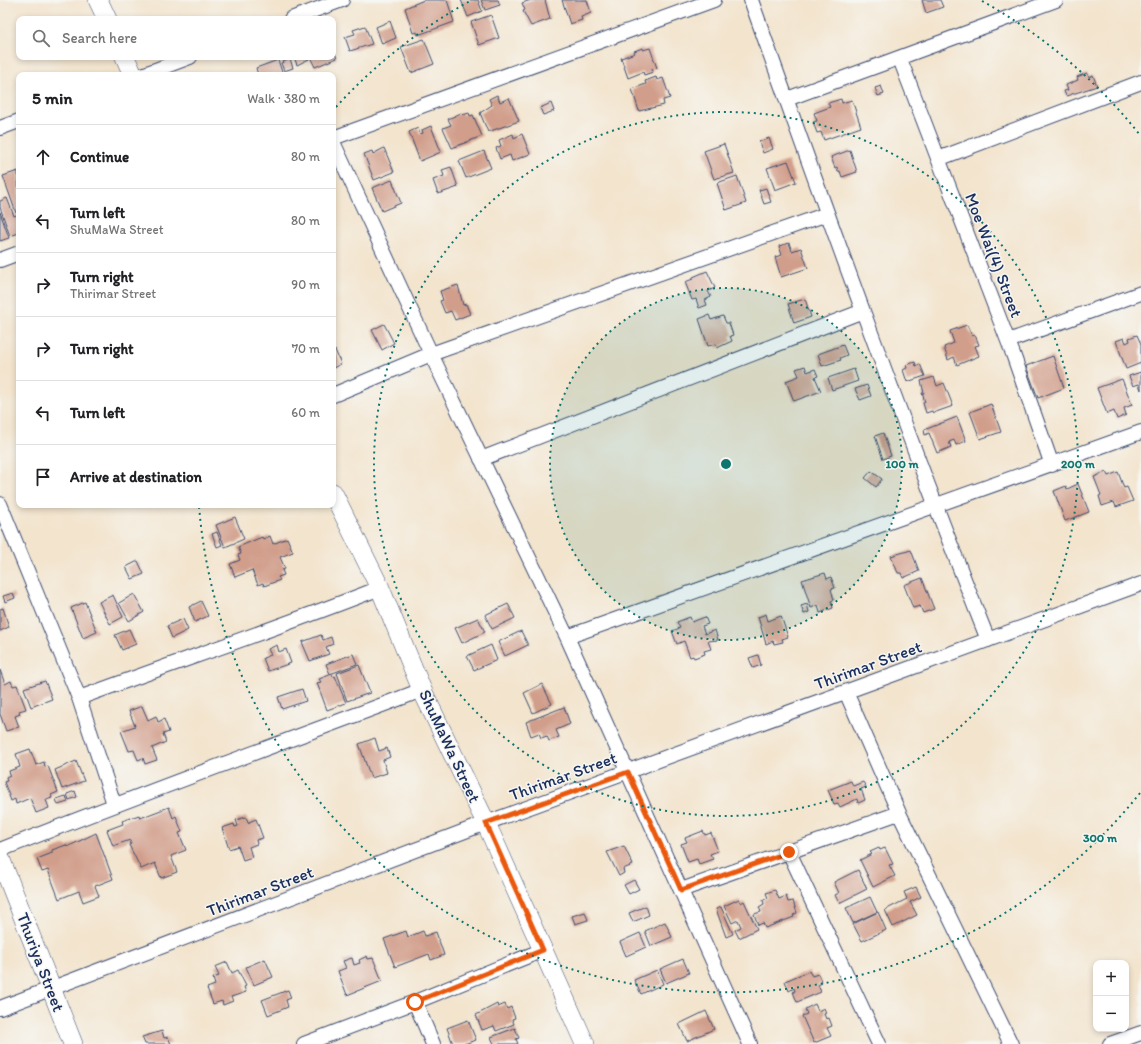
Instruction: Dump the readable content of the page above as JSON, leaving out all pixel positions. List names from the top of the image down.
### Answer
{
  "streets": {
    "street": [
      "Moe Wai(4) Street",
      "Thirimar Street",
      "ShuMaWa Street",
      "Thuriya Street"
    ]
  },
  "crossings": [
    ["Thirimar Street", "ShuMaWa Street"],
    ["Thirimar Street", "Thuriya Street"]
  ],
  "page": {
    "search": "Search here",
    "heading": ["5 min", "Walk · 380 m"],
    "list": [
      ["Continue", "80 m"],
      ["Turn left", "ShuMaWa Street", "80 m"],
      ["Turn right", "Thirimar Street", "90 m"],
      ["Turn right", "70 m"],
      ["Turn left", "60 m"],
      "Arrive at destination"
    ],
    "map_buttons": ["+", "−"]
  },
  "rings": ["100 m", "200 m", "300 m"]
}
